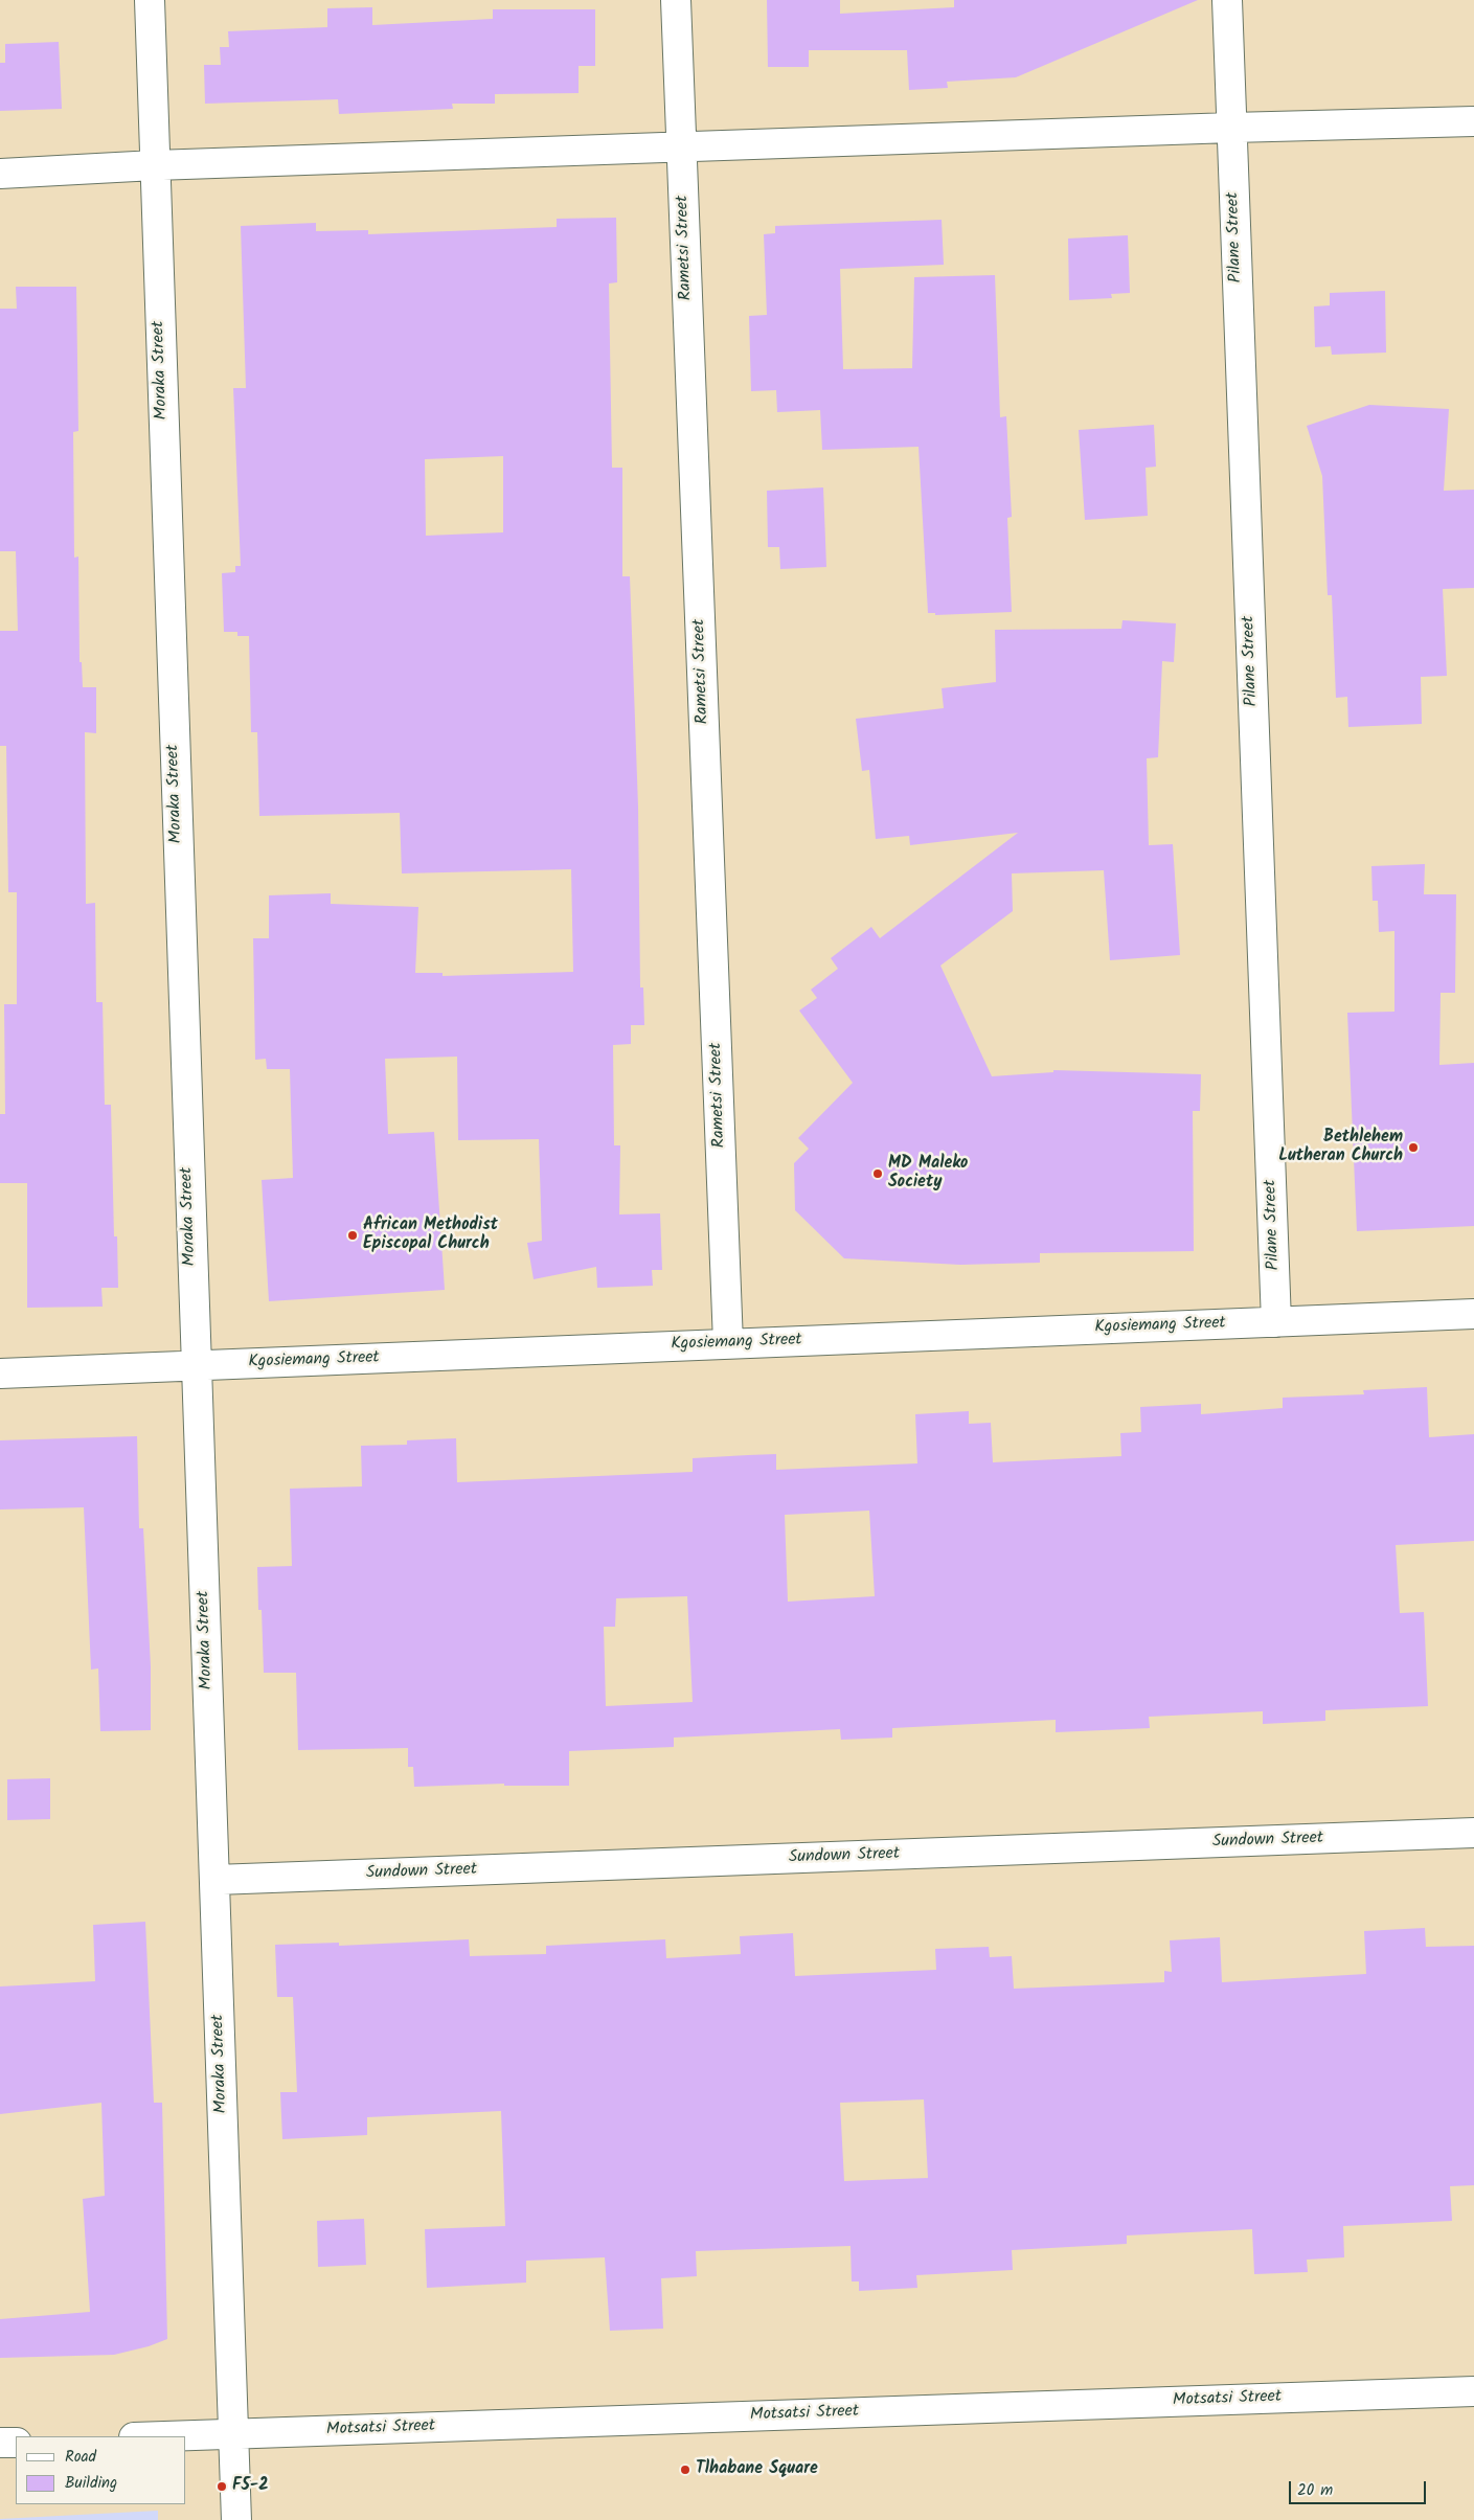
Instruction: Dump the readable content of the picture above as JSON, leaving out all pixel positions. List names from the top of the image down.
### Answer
{
  "streets": {
    "street": [
      "Pilane Street",
      "Rametsi Street",
      "Moraka Street",
      "Kgosiemang Street",
      "Sundown Street",
      "Motsatsi Street"
    ]
  },
  "crossings": [
    ["Pilane Street", "Kgosiemang Street"],
    ["Rametsi Street", "Kgosiemang Street"],
    ["Moraka Street", "Kgosiemang Street"],
    ["Moraka Street", "Sundown Street"],
    ["Moraka Street", "Motsatsi Street"]
  ],
  "places": [
    "Bethlehem Lutheran Church",
    "MD Maleko Society",
    "African Methodist Episcopal Church",
    "Tlhabane Square",
    "F5-2"
  ],
  "legend": ["Road", "Building"],
  "scale_bar": "20 m"
}
